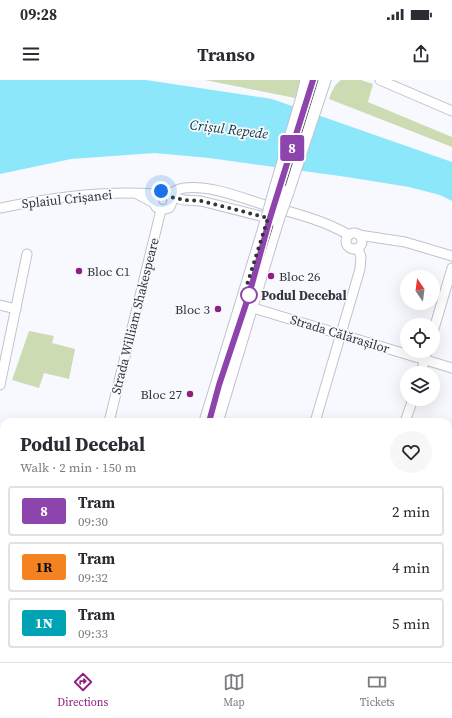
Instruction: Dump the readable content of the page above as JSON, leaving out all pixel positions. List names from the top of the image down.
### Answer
{
  "streets": {
    "street": ["Splaiul Crișanei", "Strada William Shakespeare", "Strada Călărașilor"]
  },
  "crossings": [
    ["Splaiul Crișanei", "Strada William Shakespeare"]
  ],
  "water": ["Crișul Repede"],
  "places": [
    "Bloc C1",
    "Bloc 26",
    "Podul Decebal",
    "Bloc 3",
    "Bloc 27"
  ],
  "lines": ["tram line 8"],
  "north": "top",
  "page": {
    "status": "09:28",
    "header": "Transo",
    "on_map": "8",
    "heading": ["Podul Decebal", "Walk · 2 min · 150 m"],
    "list": [
      {
        "mark": "8",
        "name": "Tram",
        "note": "09:30",
        "value": "2 min"
      },
      {
        "mark": "1R",
        "name": "Tram",
        "note": "09:32",
        "value": "4 min"
      },
      {
        "mark": "1N",
        "name": "Tram",
        "note": "09:33",
        "value": "5 min"
      }
    ],
    "tabs": ["Directions", "Map", "Tickets"]
  }
}
